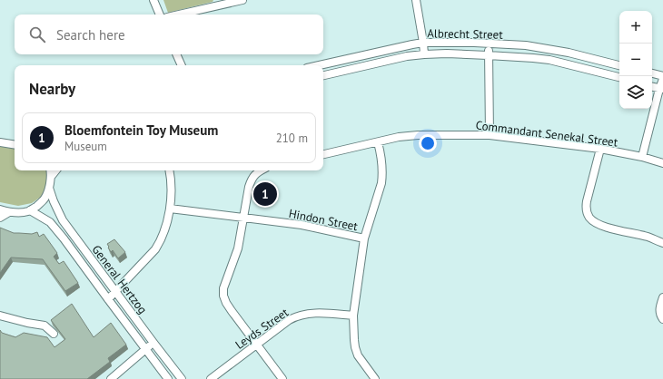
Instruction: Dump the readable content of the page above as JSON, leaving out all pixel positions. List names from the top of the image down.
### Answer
{
  "streets": {
    "street": [
      "Albrecht Street",
      "Commandant Senekal Street",
      "Hindon Street",
      "General Hertzog",
      "Leyds Street"
    ]
  },
  "page": {
    "map_buttons": ["+", "−"],
    "search": "Search here",
    "heading": "Nearby",
    "list": [
      {
        "mark": "1",
        "name": "Bloemfontein Toy Museum",
        "note": "Museum",
        "value": "210 m"
      }
    ],
    "pins": "1"
  }
}
